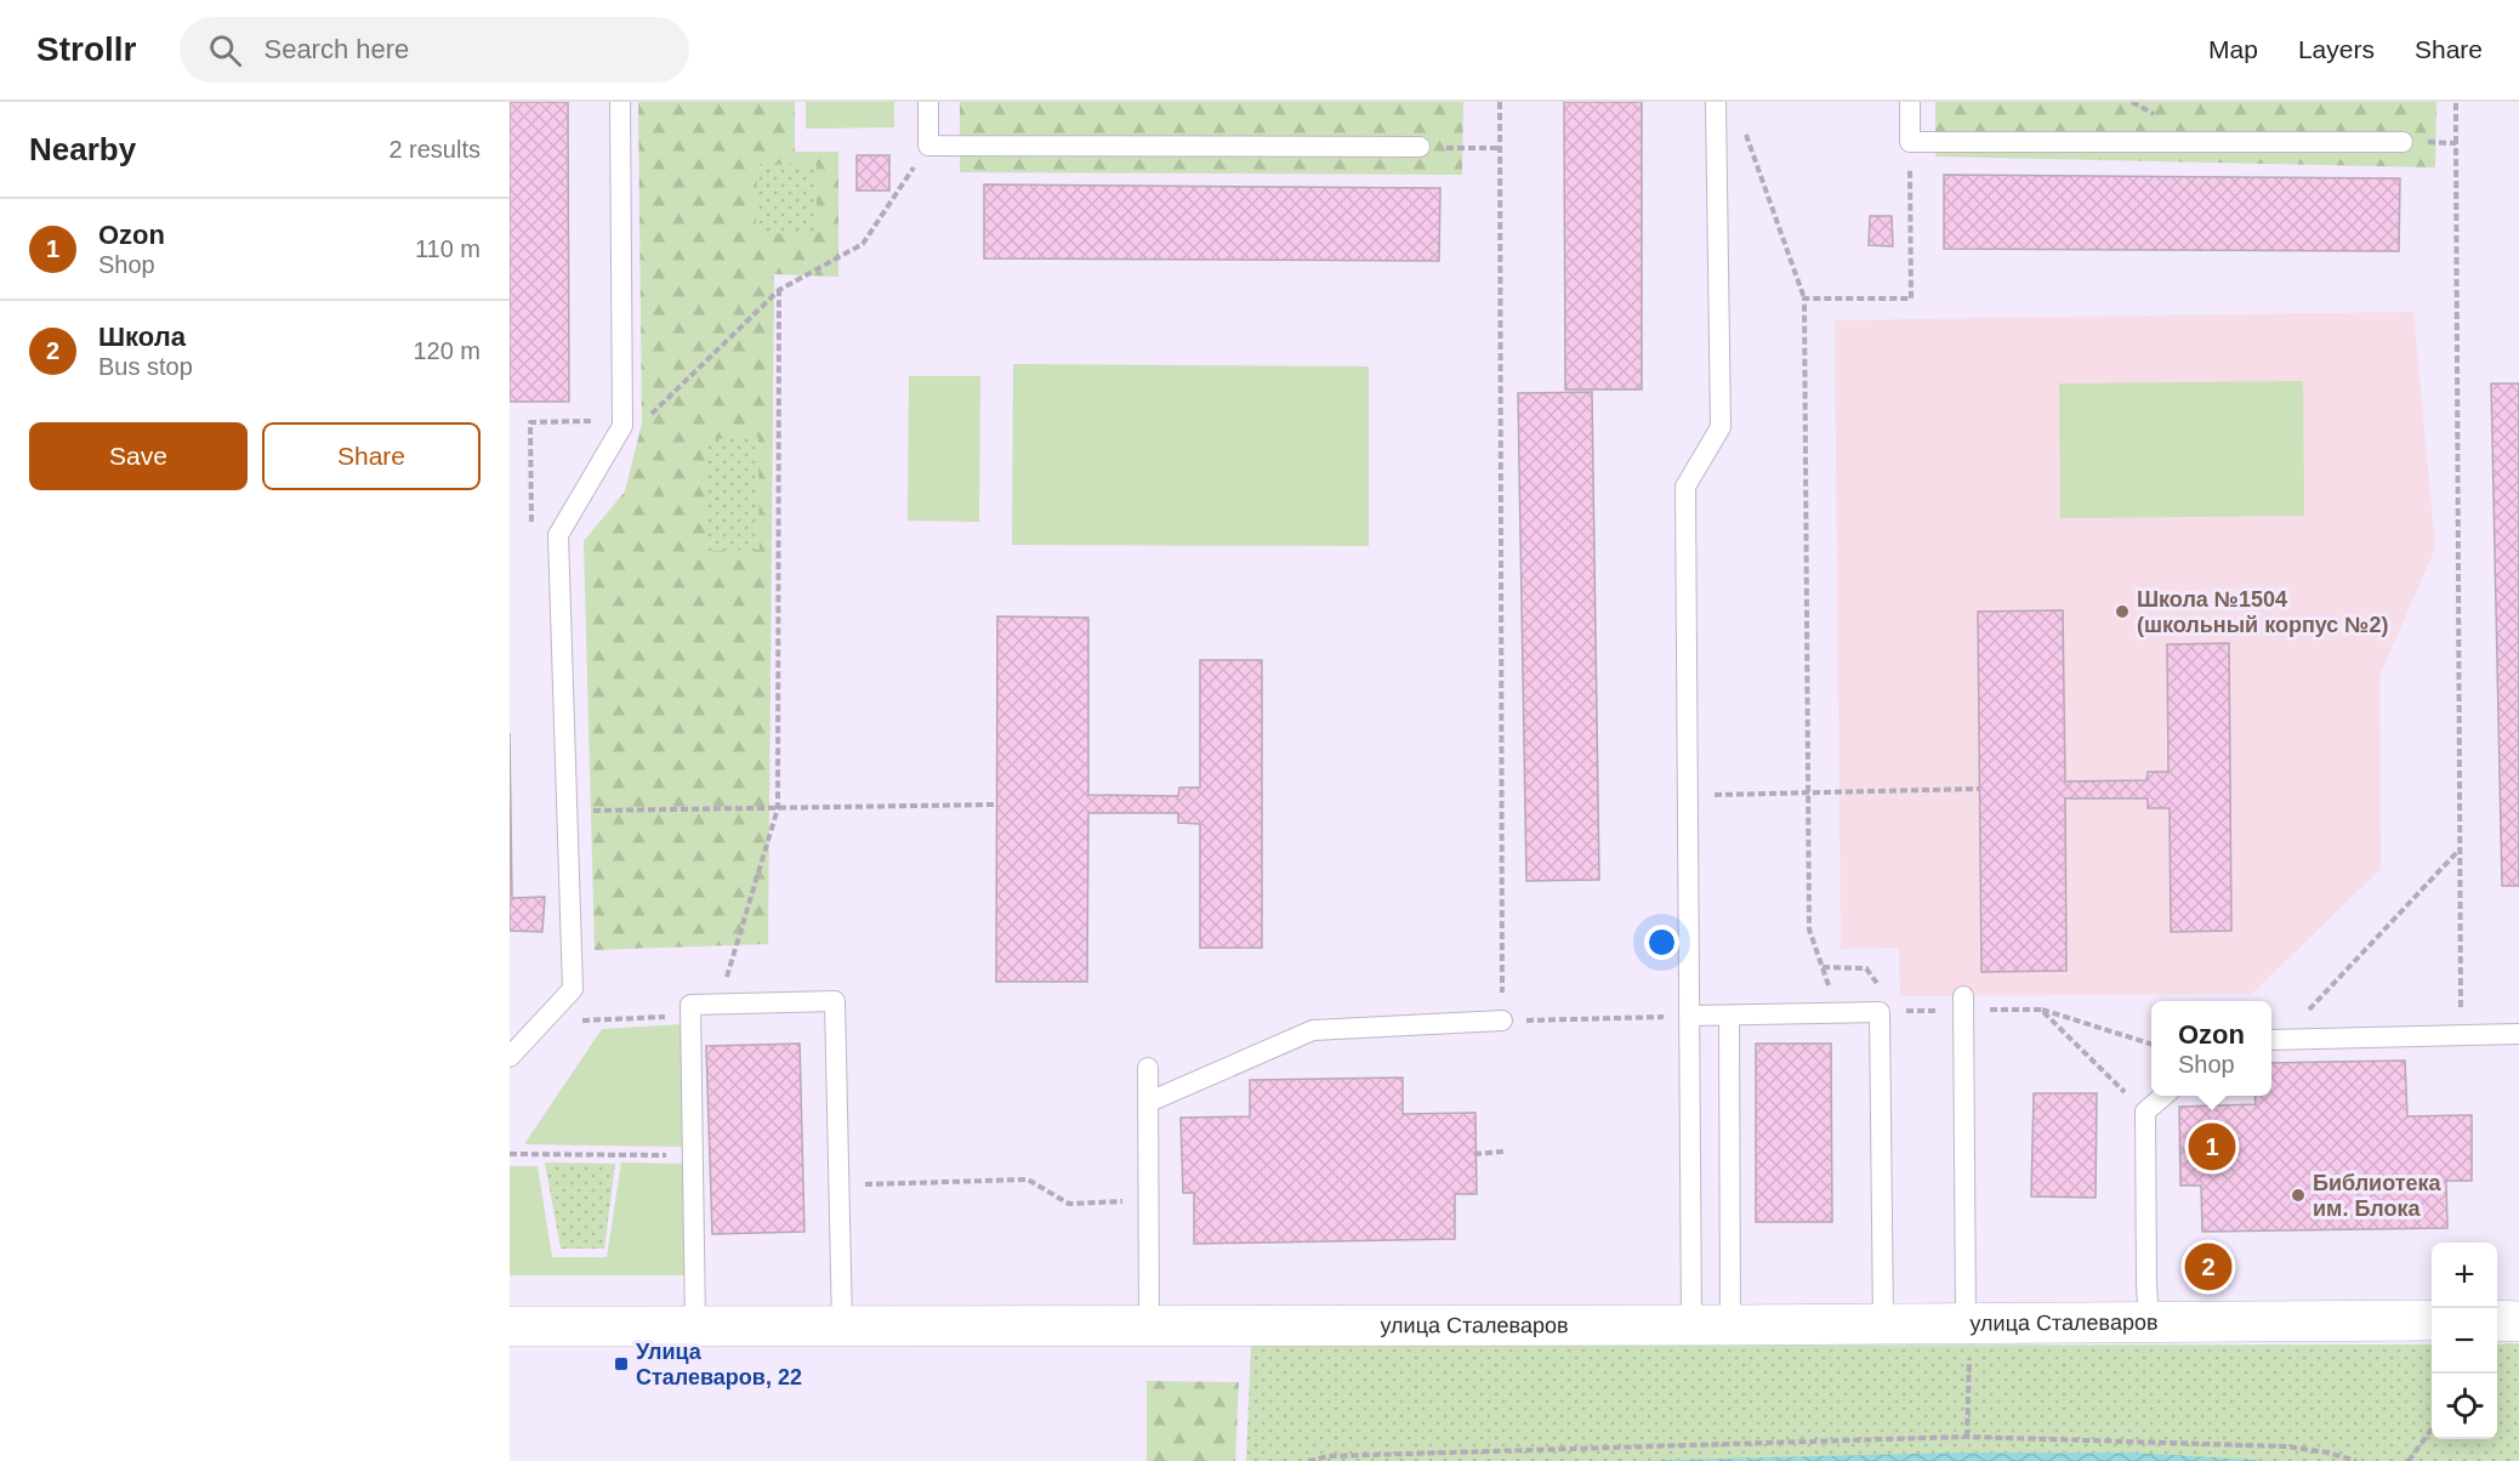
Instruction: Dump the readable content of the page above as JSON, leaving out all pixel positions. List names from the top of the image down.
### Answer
{
  "streets": {
    "main road": ["улица Сталеваров"]
  },
  "places": {
    "other": ["Школа №1504 (школьный корпус №2)", "Библиотека им. Блока"],
    "transit": ["Улица Сталеваров, 22"]
  },
  "page": {
    "header": "Strollr",
    "search": "Search here",
    "nav": ["Map", "Layers", "Share"],
    "heading": ["Nearby", "2 results"],
    "list": [
      {
        "mark": "1",
        "name": "Ozon",
        "note": "Shop",
        "value": "110 m"
      },
      {
        "mark": "2",
        "name": "Школа",
        "note": "Bus stop",
        "value": "120 m"
      }
    ],
    "buttons": ["Save", "Share"],
    "popup": ["Ozon", "Shop"],
    "pins": ["1", "2"],
    "map_buttons": ["+", "−"]
  }
}
